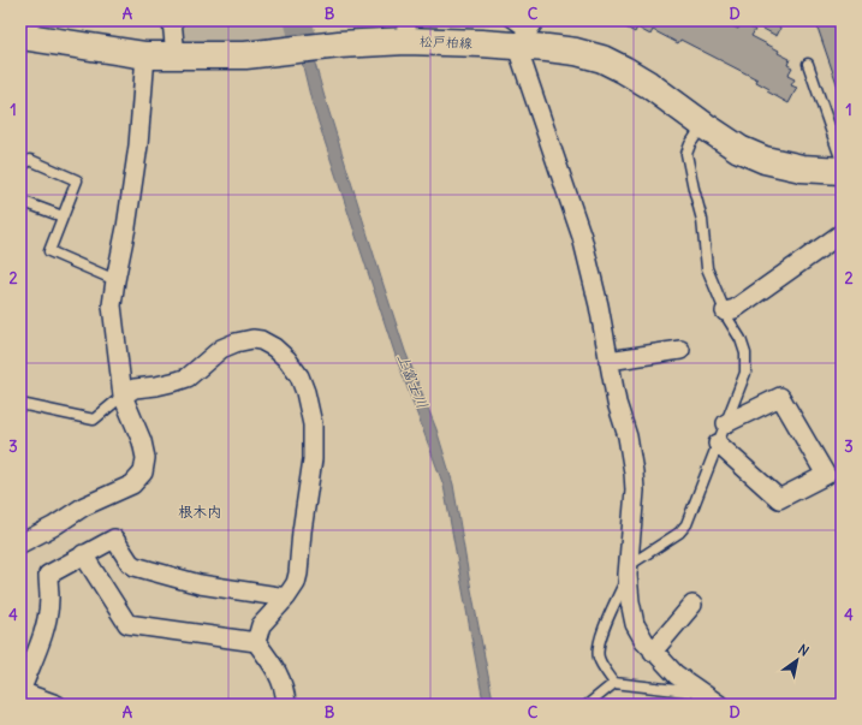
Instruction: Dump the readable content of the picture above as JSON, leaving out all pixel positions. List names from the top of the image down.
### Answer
{
  "streets": {
    "main road": ["松戸柏線"]
  },
  "districts": ["根木内"],
  "water": ["上富士川"],
  "north": "top right",
  "grid": {
    "columns": [
      "A",
      "B",
      "C",
      "D"
    ],
    "rows": [
      "1",
      "2",
      "3",
      "4"
    ]
  }
}
